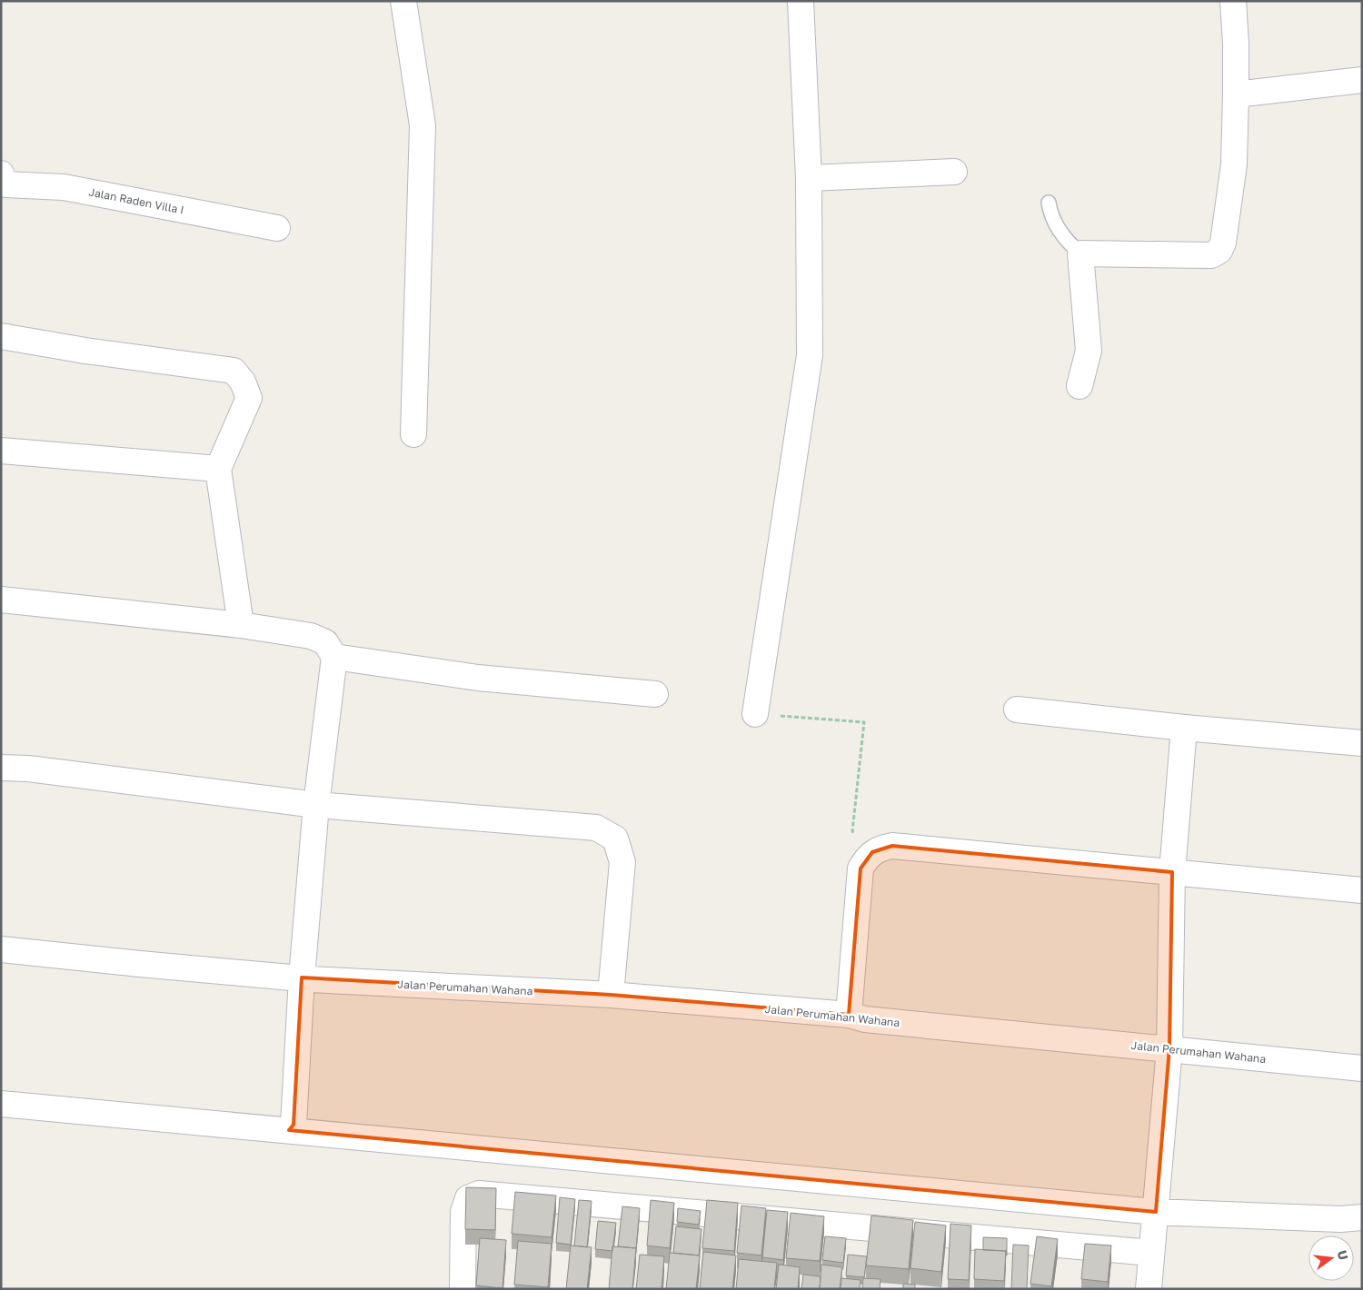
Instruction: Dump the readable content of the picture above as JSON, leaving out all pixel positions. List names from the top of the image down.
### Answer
{
  "streets": {
    "street": ["Jalan Raden Villa I", "Jalan Perumahan Wahana"]
  },
  "north": "right"
}
